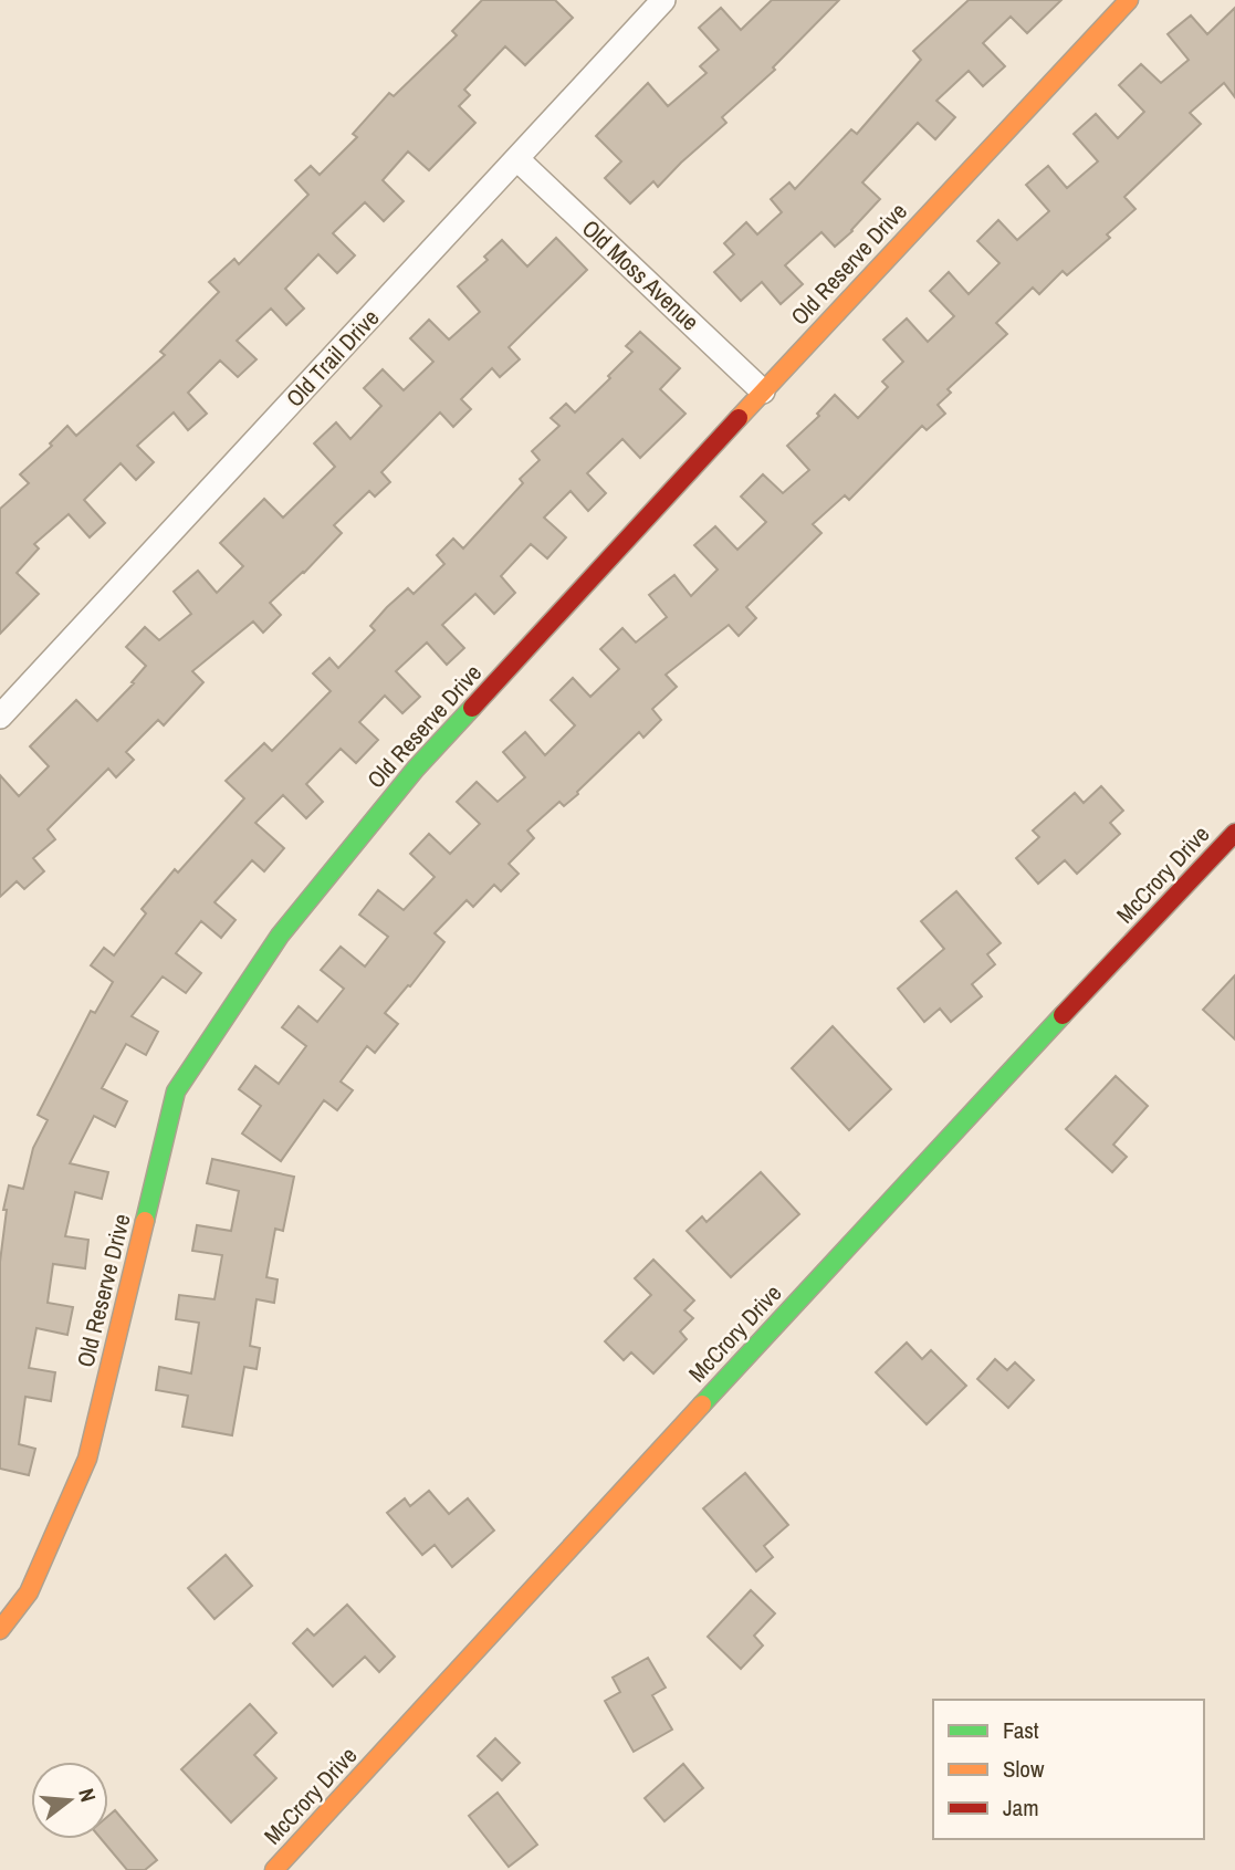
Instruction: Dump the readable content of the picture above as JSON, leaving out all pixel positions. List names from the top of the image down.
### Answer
{
  "streets": {
    "street": [
      "Old Reserve Drive",
      "Old Moss Avenue",
      "Old Trail Drive",
      "McCrory Drive"
    ]
  },
  "crossings": [
    ["Old Reserve Drive", "Old Moss Avenue"],
    ["Old Moss Avenue", "Old Trail Drive"]
  ],
  "legend": ["Fast", "Slow", "Jam"],
  "north": "right"
}
